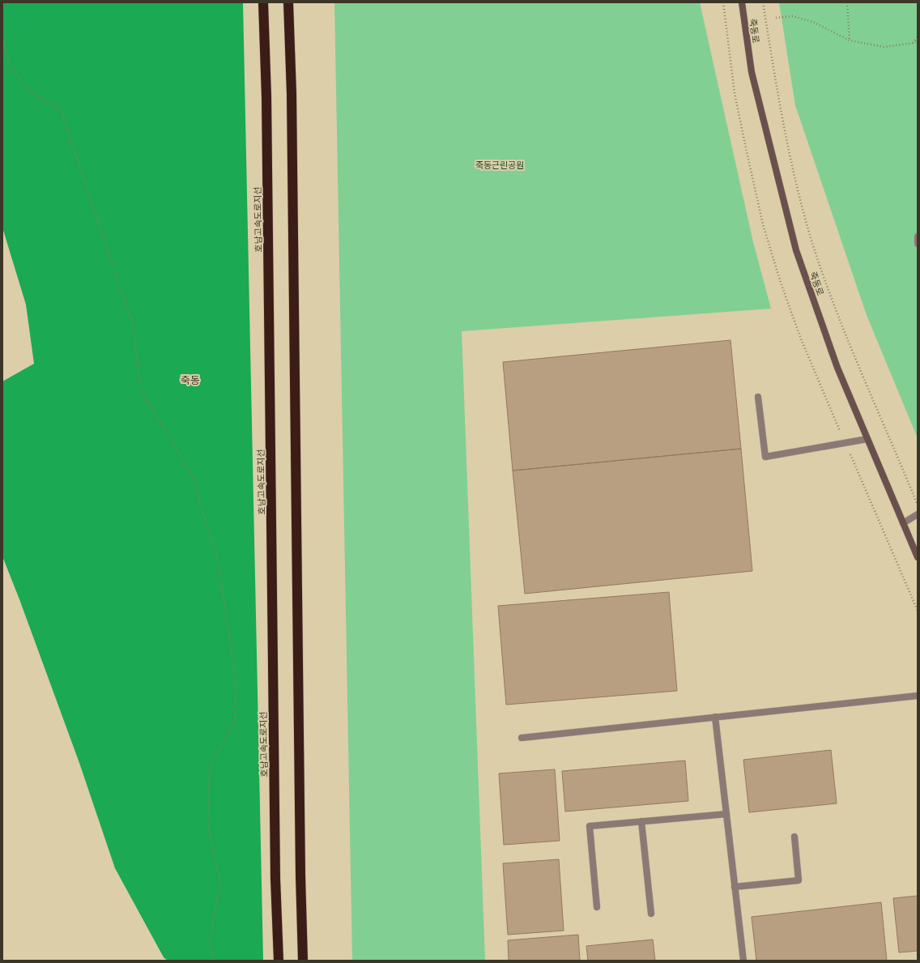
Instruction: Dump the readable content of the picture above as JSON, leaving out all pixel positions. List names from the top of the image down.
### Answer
{
  "streets": {
    "highway": ["호남고속도로지선"],
    "street": ["죽동로"]
  },
  "districts": ["죽동"],
  "parks": ["죽동근린공원"]
}
